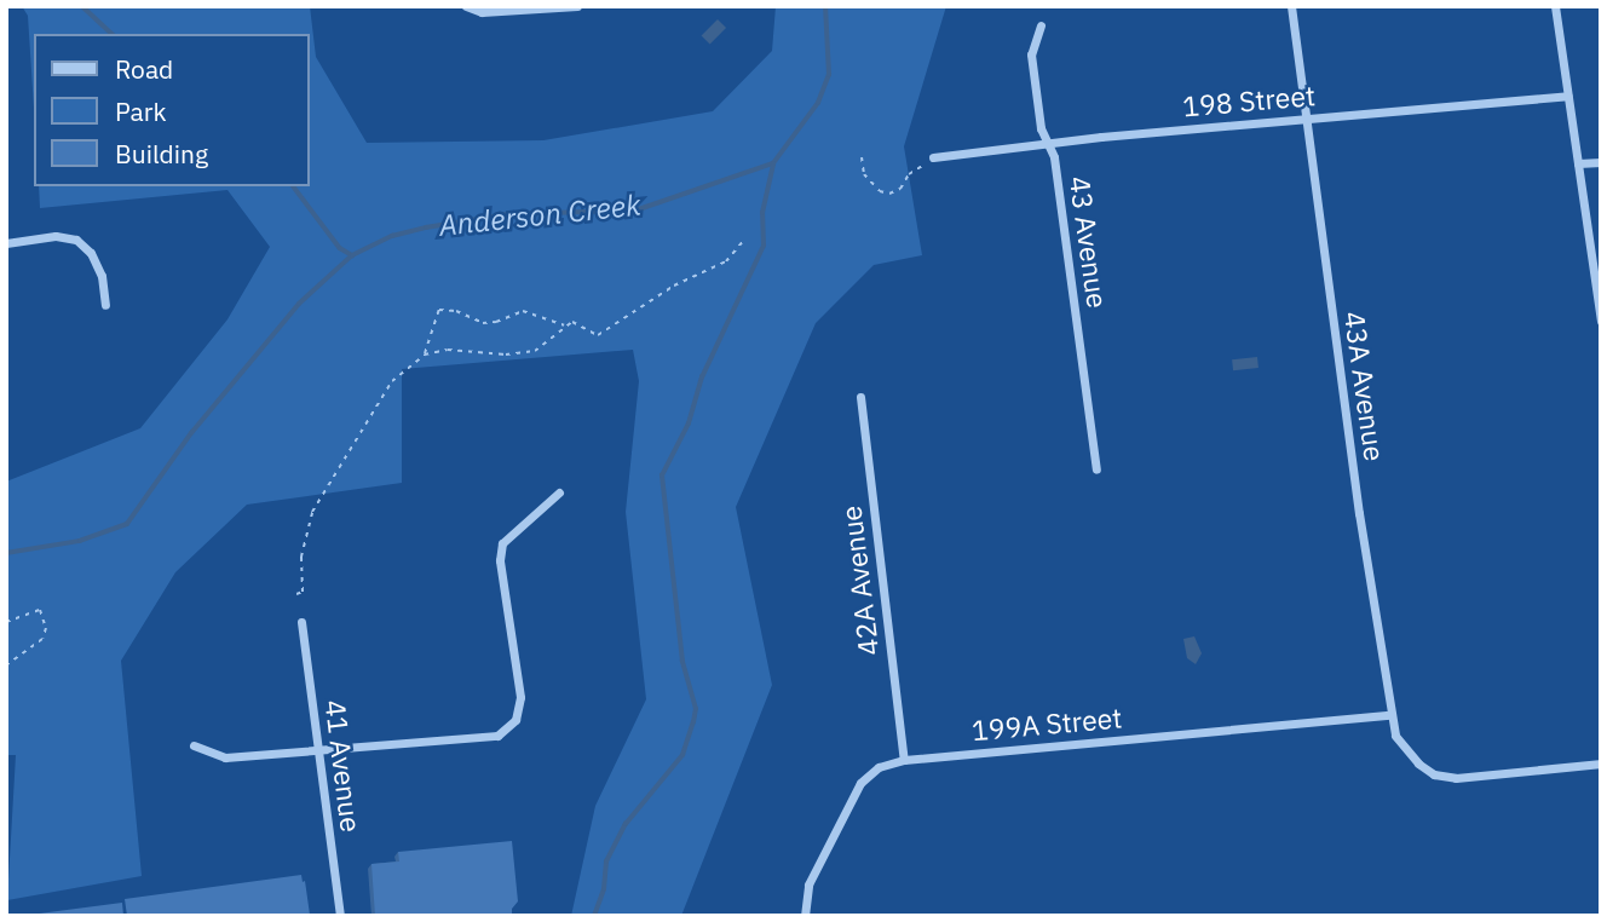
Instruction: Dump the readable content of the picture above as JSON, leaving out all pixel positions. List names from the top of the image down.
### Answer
{
  "streets": {
    "street": [
      "198 Street",
      "43 Avenue",
      "43A Avenue",
      "42A Avenue",
      "199A Street",
      "41 Avenue"
    ]
  },
  "crossings": [
    ["198 Street", "43 Avenue"],
    ["198 Street", "43A Avenue"],
    ["43A Avenue", "199A Street"],
    ["42A Avenue", "199A Street"]
  ],
  "water": ["Anderson Creek"],
  "legend": ["Road", "Park", "Building"]
}
